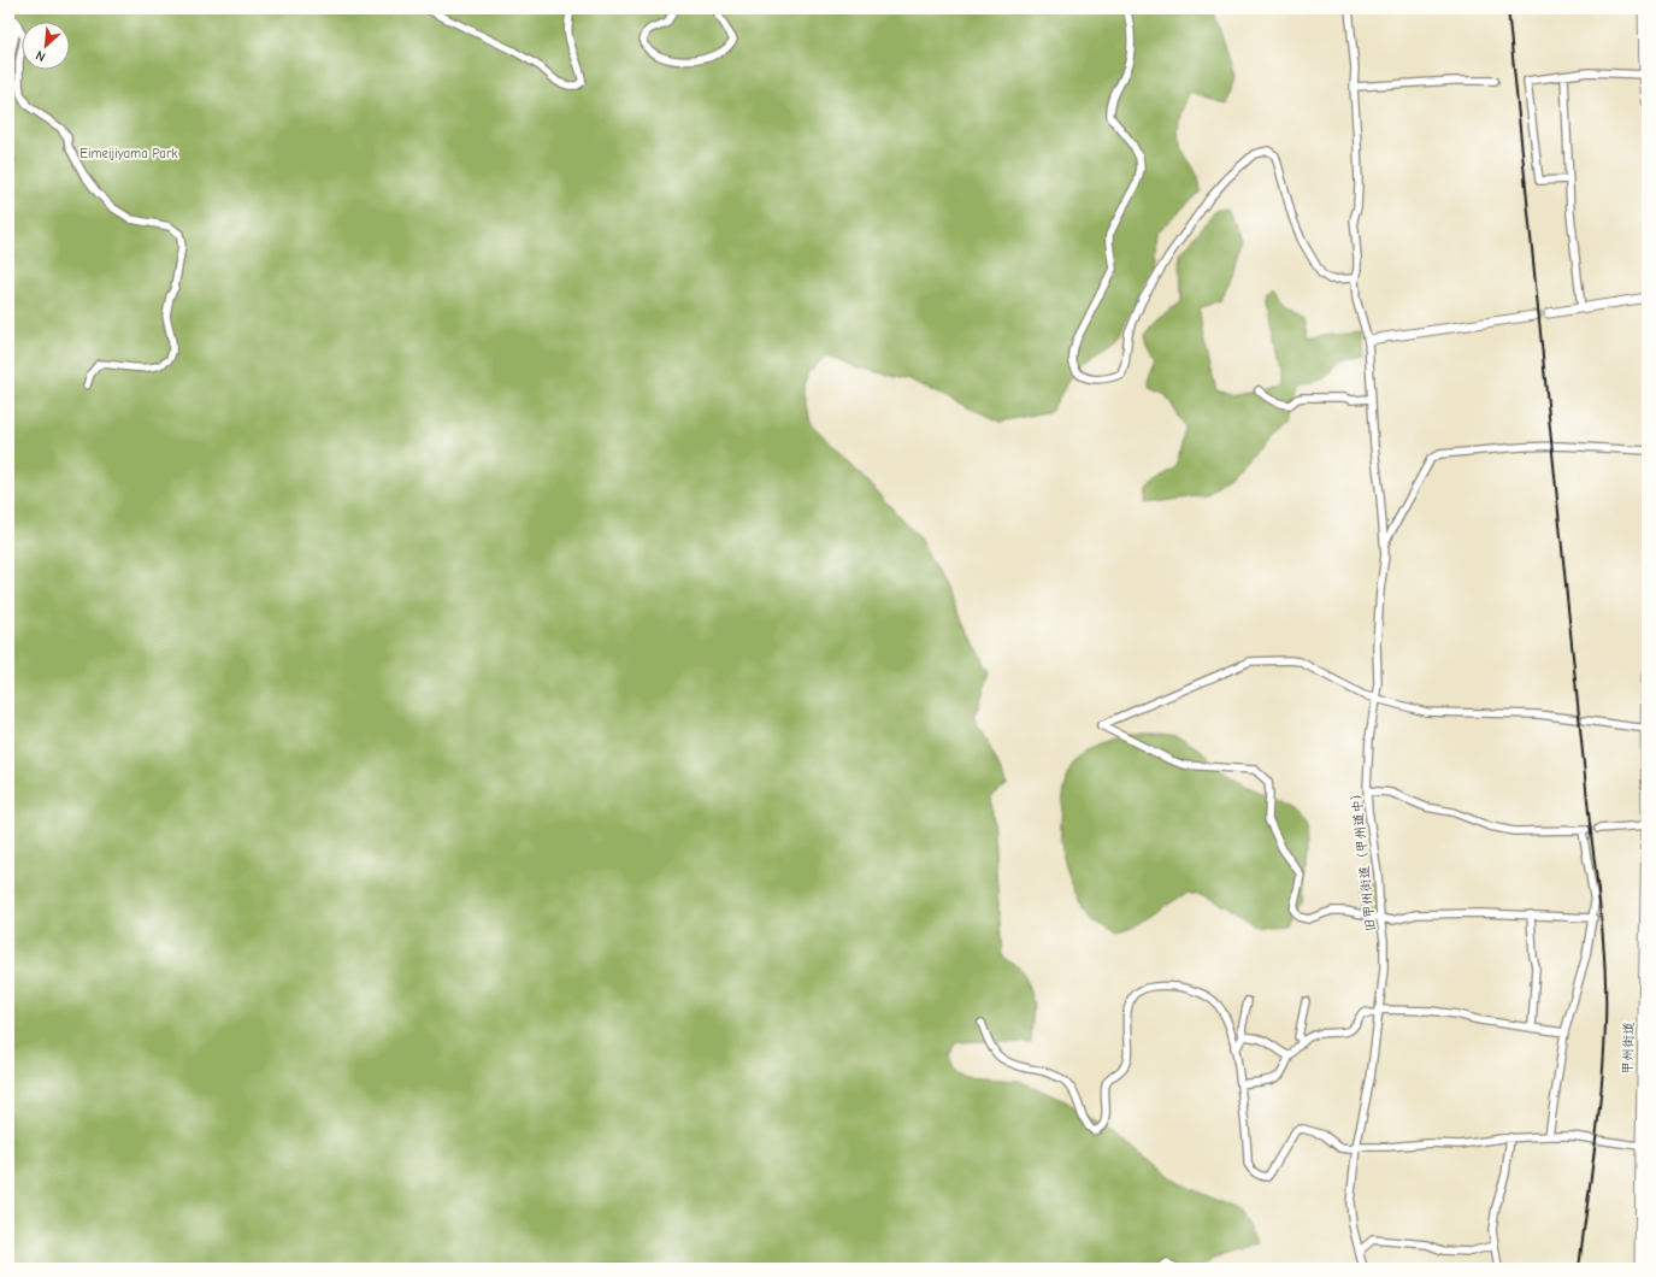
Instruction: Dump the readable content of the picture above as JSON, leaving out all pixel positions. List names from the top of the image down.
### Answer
{
  "streets": {
    "highway": ["甲州街道"],
    "street": ["旧甲州街道（甲州道中）"]
  },
  "parks": ["Eimeijiyama Park"],
  "north": "bottom left"
}
